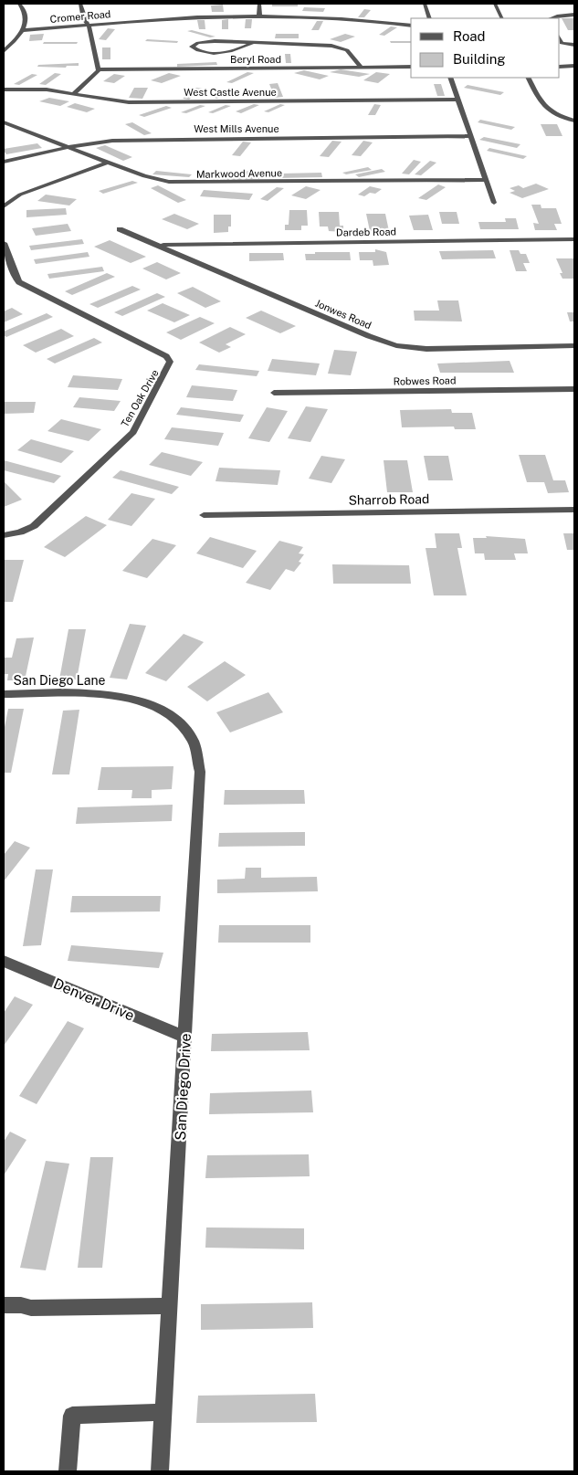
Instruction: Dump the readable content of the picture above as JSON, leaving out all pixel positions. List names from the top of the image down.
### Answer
{
  "streets": {
    "street": [
      "Cromer Road",
      "Beryl Road",
      "West Castle Avenue",
      "West Mills Avenue",
      "Markwood Avenue",
      "Dardeb Road",
      "Jonwes Road",
      "Robwes Road",
      "Ten Oak Drive",
      "Sharrob Road",
      "San Diego Lane",
      "Denver Drive",
      "San Diego Drive"
    ]
  },
  "crossings": [
    ["West Mills Avenue", "Markwood Avenue"],
    ["Dardeb Road", "Jonwes Road"],
    ["San Diego Lane", "San Diego Drive"],
    ["Denver Drive", "San Diego Drive"]
  ],
  "legend": ["Road", "Building"]
}
